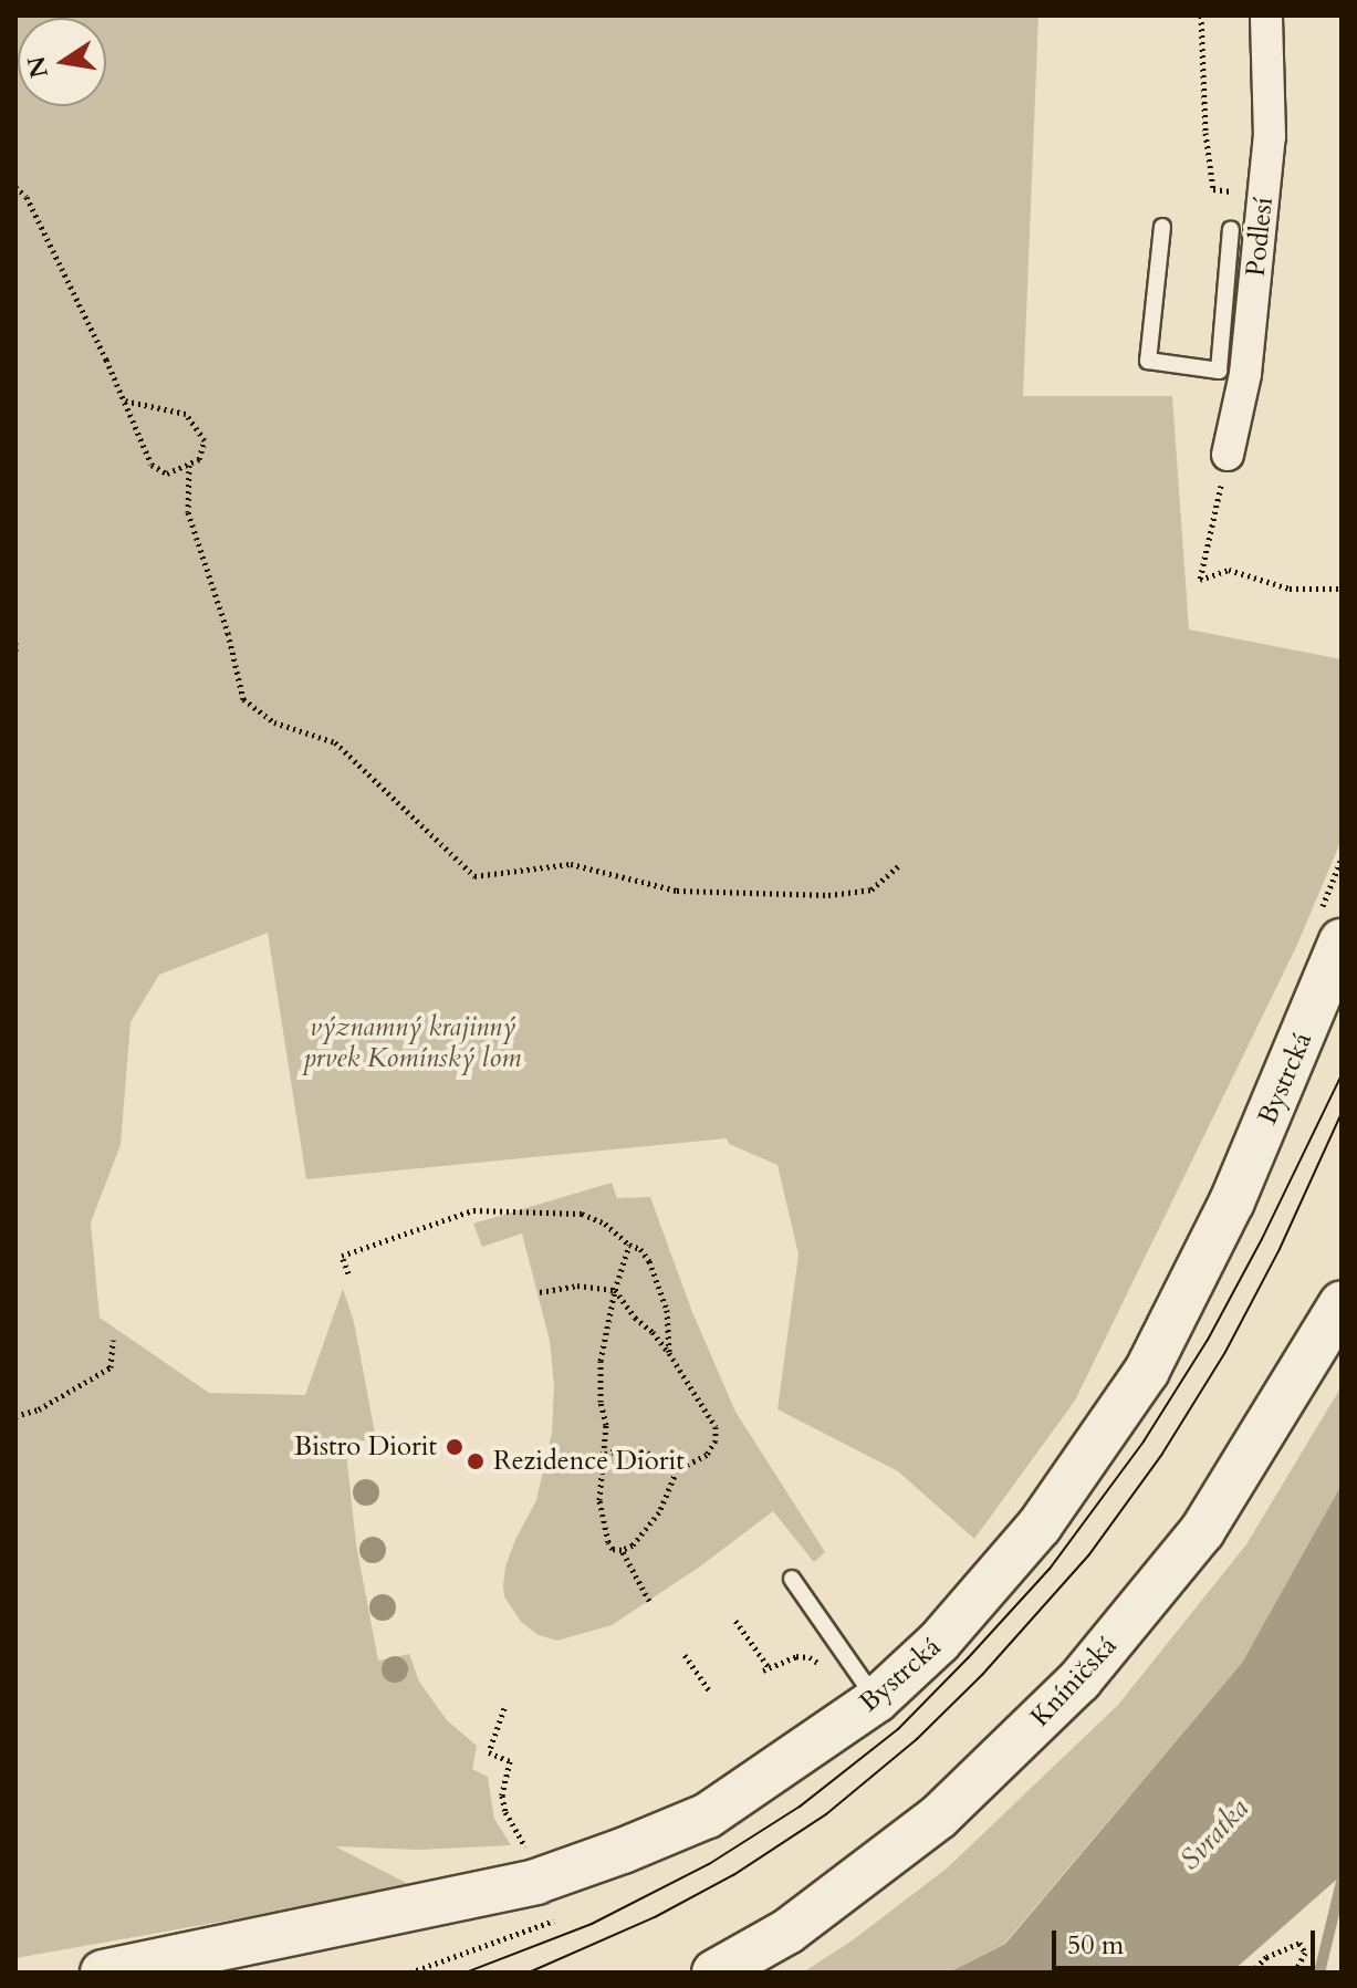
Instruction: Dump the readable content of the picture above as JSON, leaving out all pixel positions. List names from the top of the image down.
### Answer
{
  "streets": {
    "street": ["Podlesí", "Bystrcká", "Kníničská"]
  },
  "water": ["Svratka"],
  "parks": ["významný krajinný prvek Komínský lom"],
  "places": ["Bistro Diorit", "Rezidence Diorit"],
  "scale_bar": "50 m",
  "north": "left"
}
